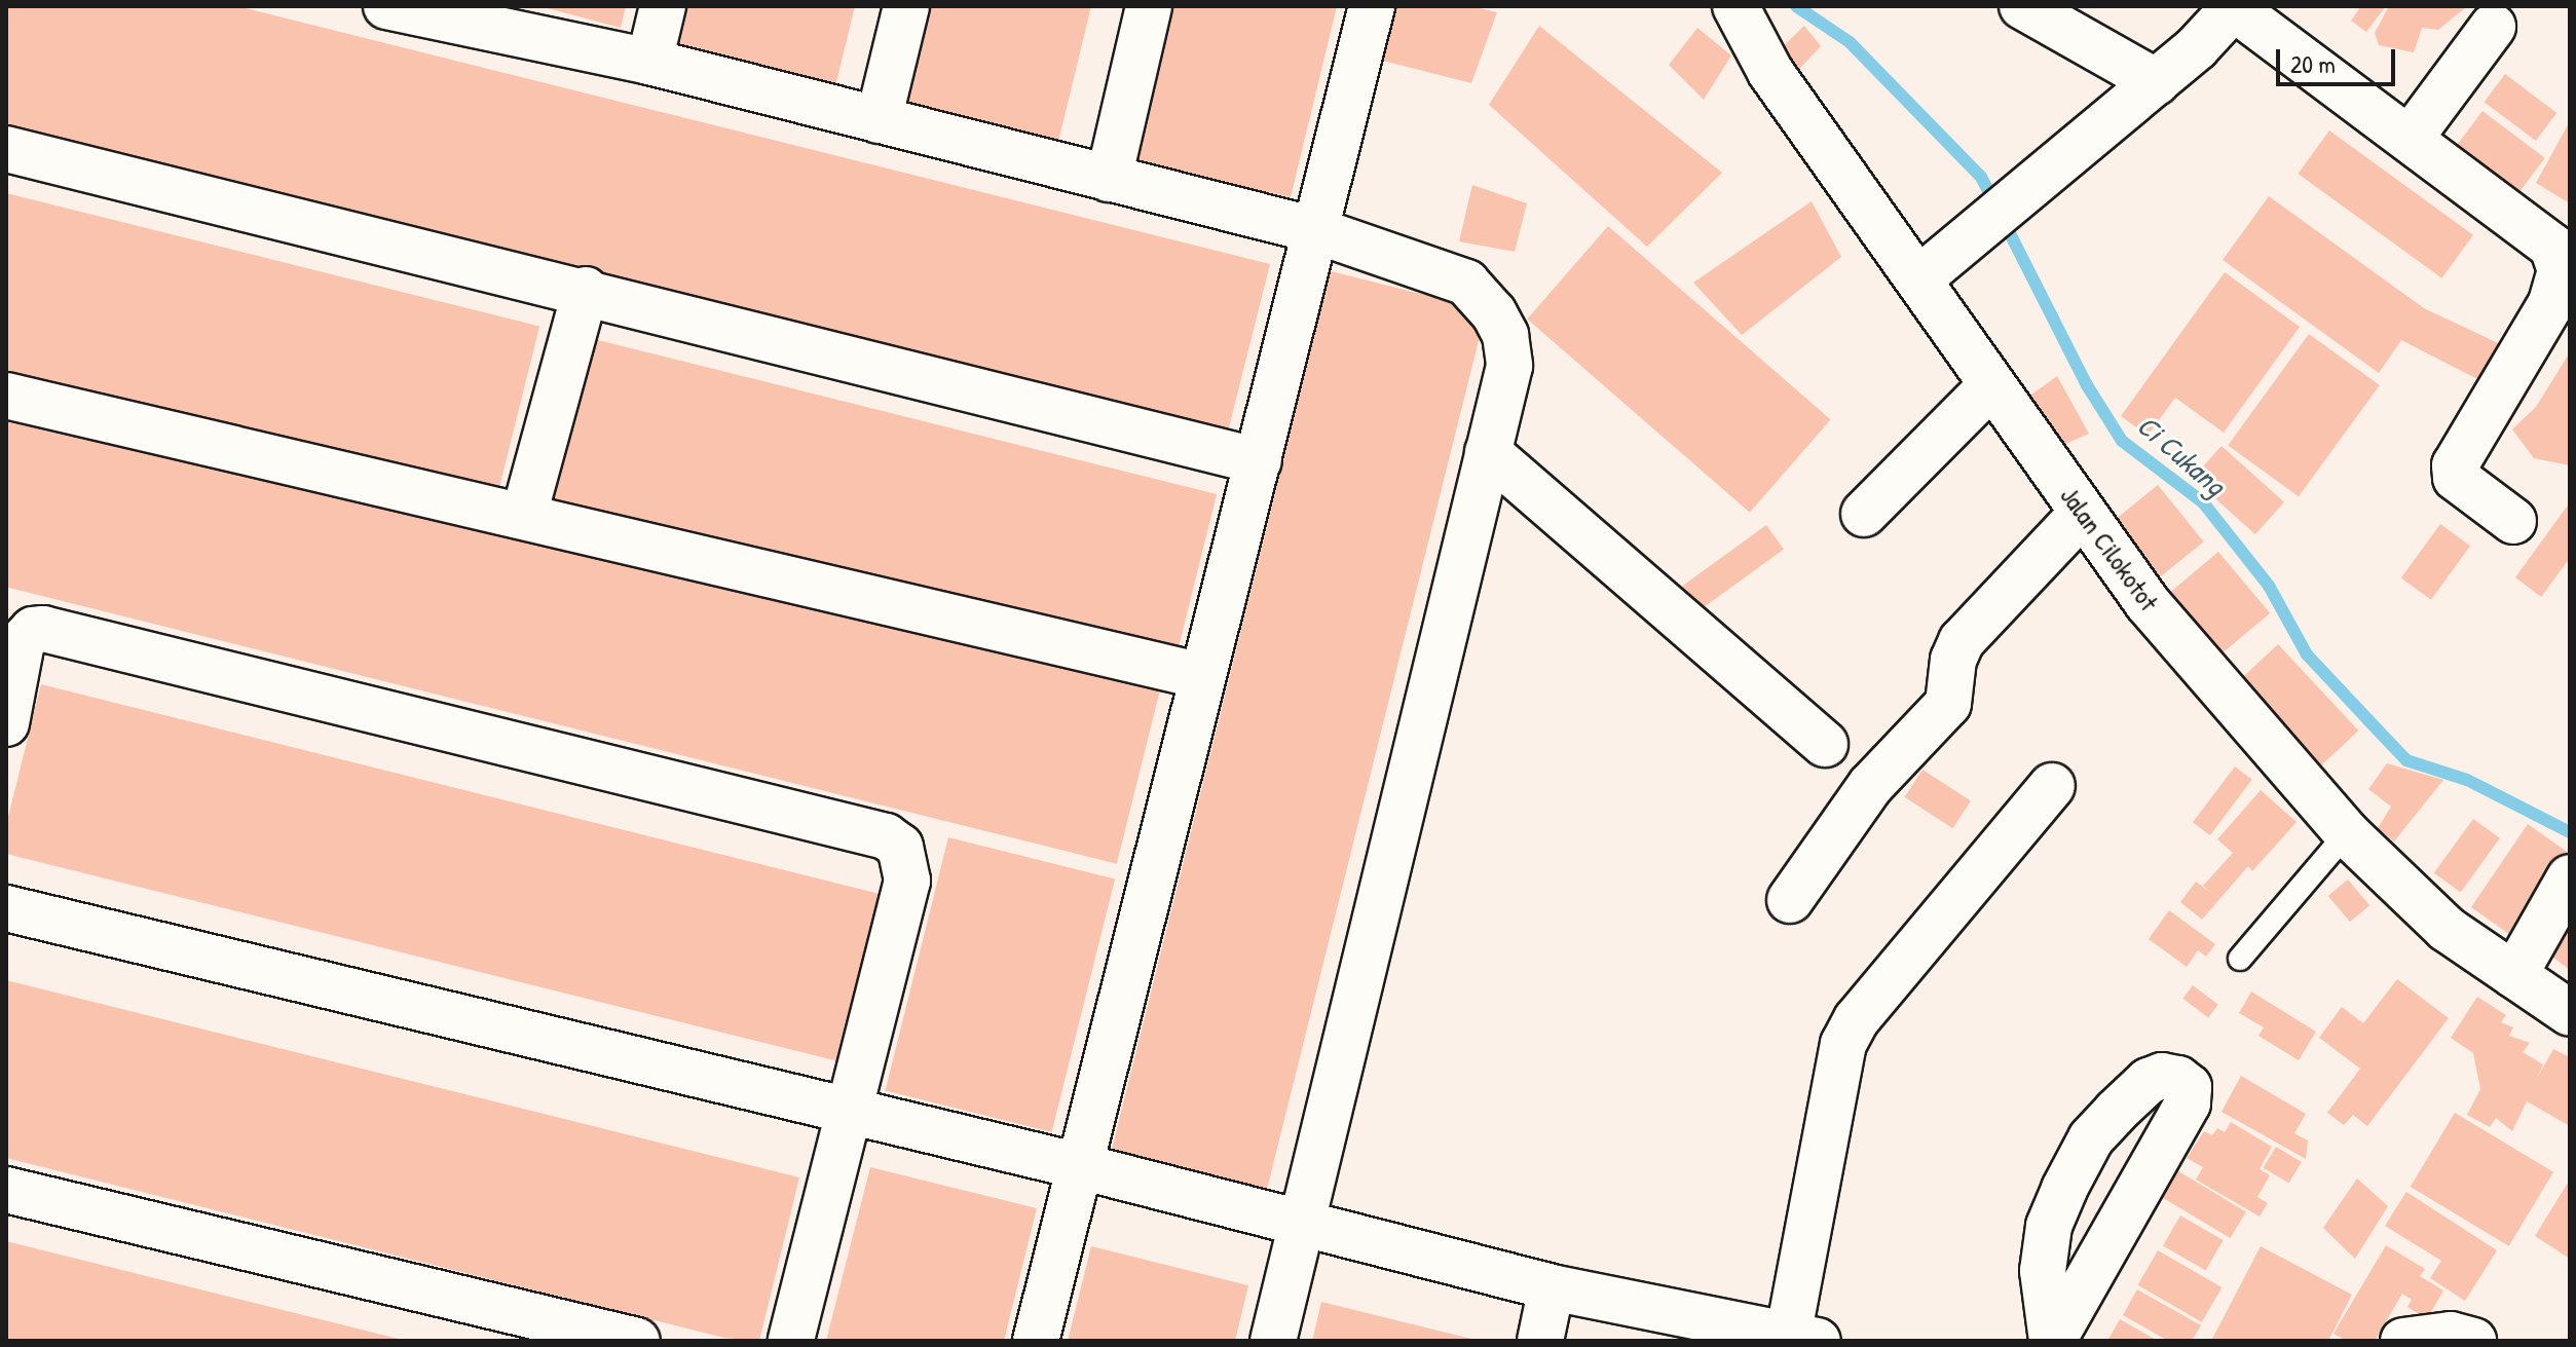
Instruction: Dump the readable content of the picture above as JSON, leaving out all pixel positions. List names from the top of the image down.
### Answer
{
  "streets": {
    "street": ["Jalan Cilokotot"]
  },
  "water": ["Ci Cukang"],
  "scale_bar": "20 m"
}
